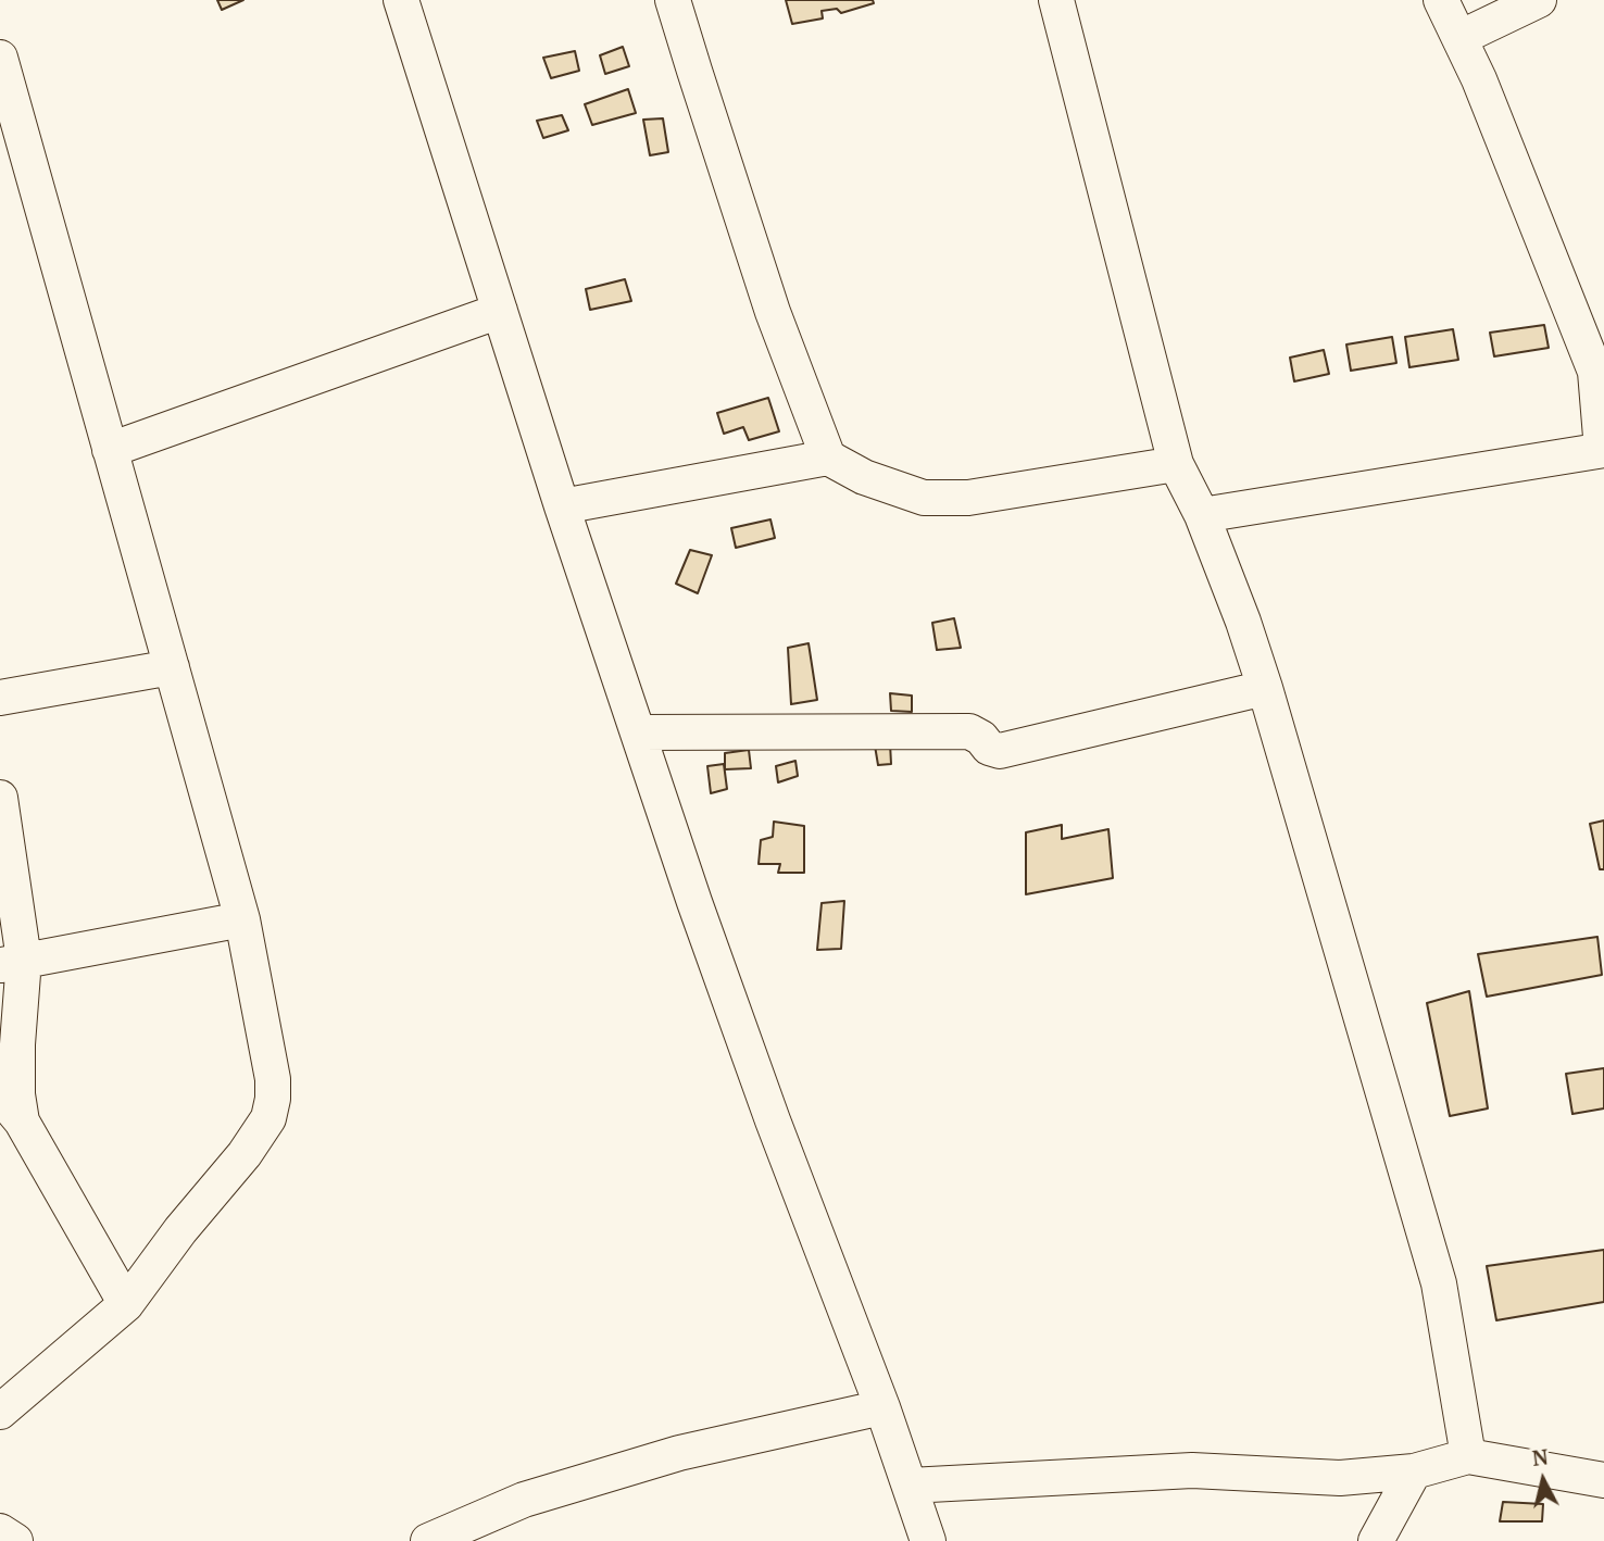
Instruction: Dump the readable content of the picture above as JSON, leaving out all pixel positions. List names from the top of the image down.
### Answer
{
  "north": "top"
}
